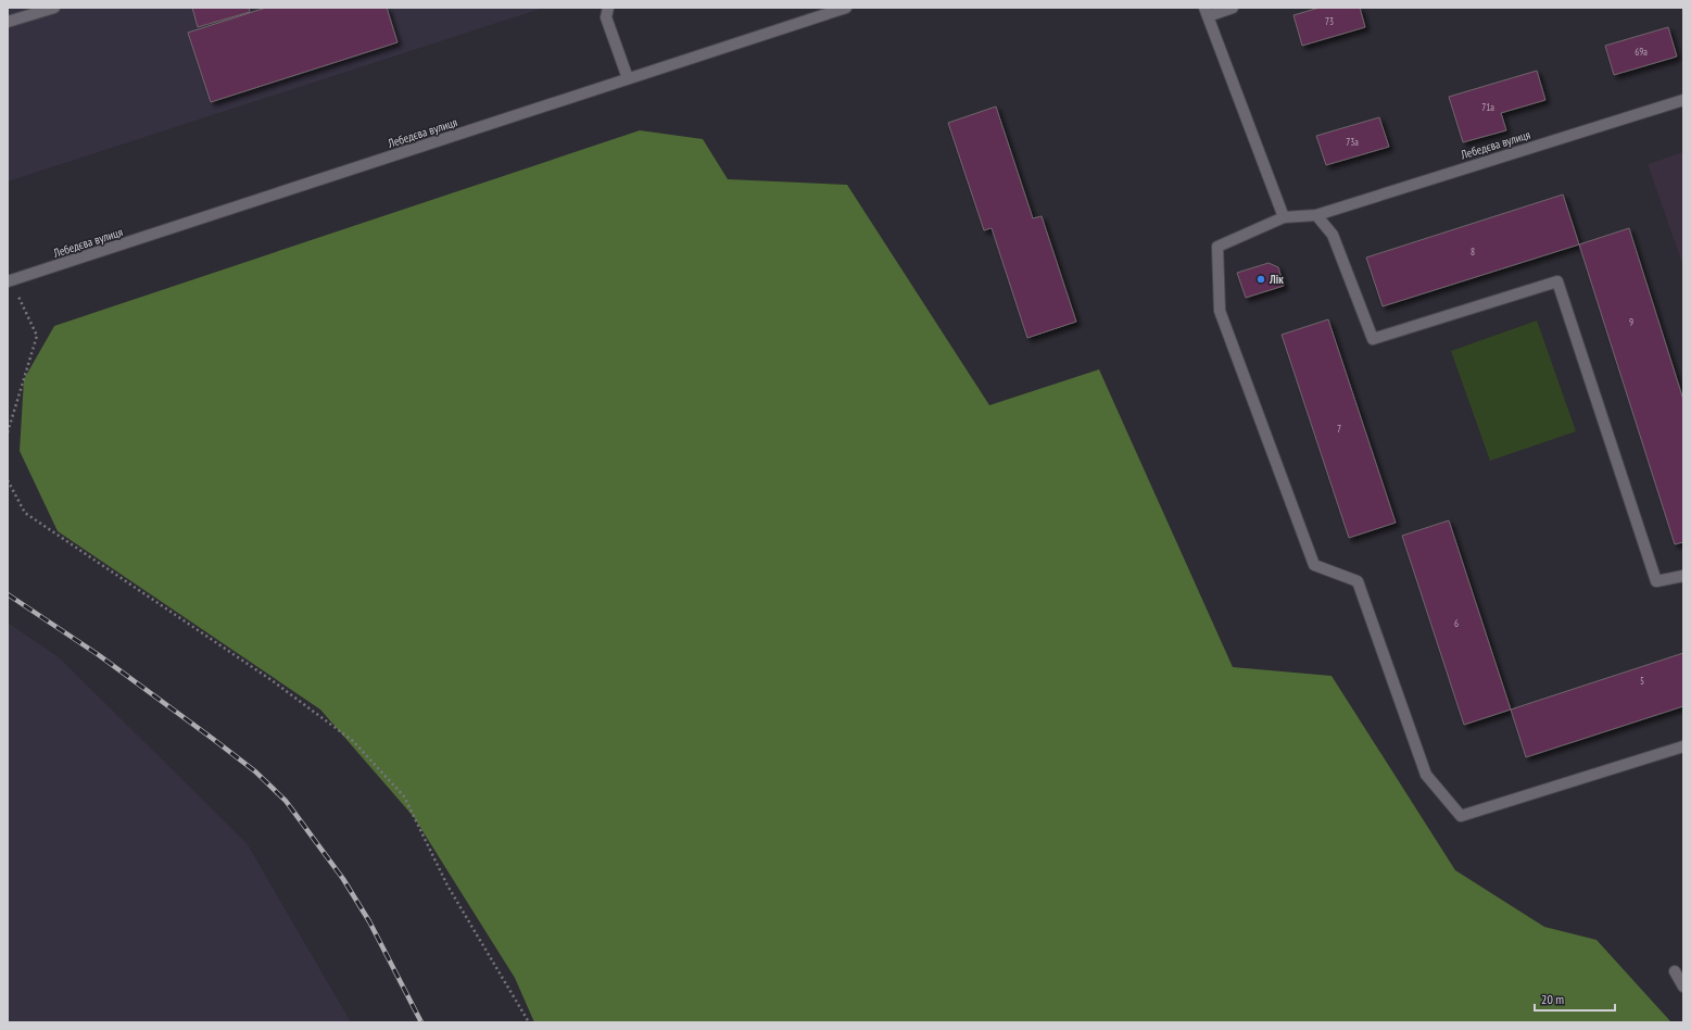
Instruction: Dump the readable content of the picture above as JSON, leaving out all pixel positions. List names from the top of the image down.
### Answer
{
  "streets": {
    "street": ["Лебедєва вулиця"]
  },
  "places": ["Лік"],
  "house_numbers": [
    "73",
    "69а",
    "71а",
    "73а",
    "8",
    "9",
    "7",
    "6",
    "5"
  ],
  "scale_bar": "20 m"
}
